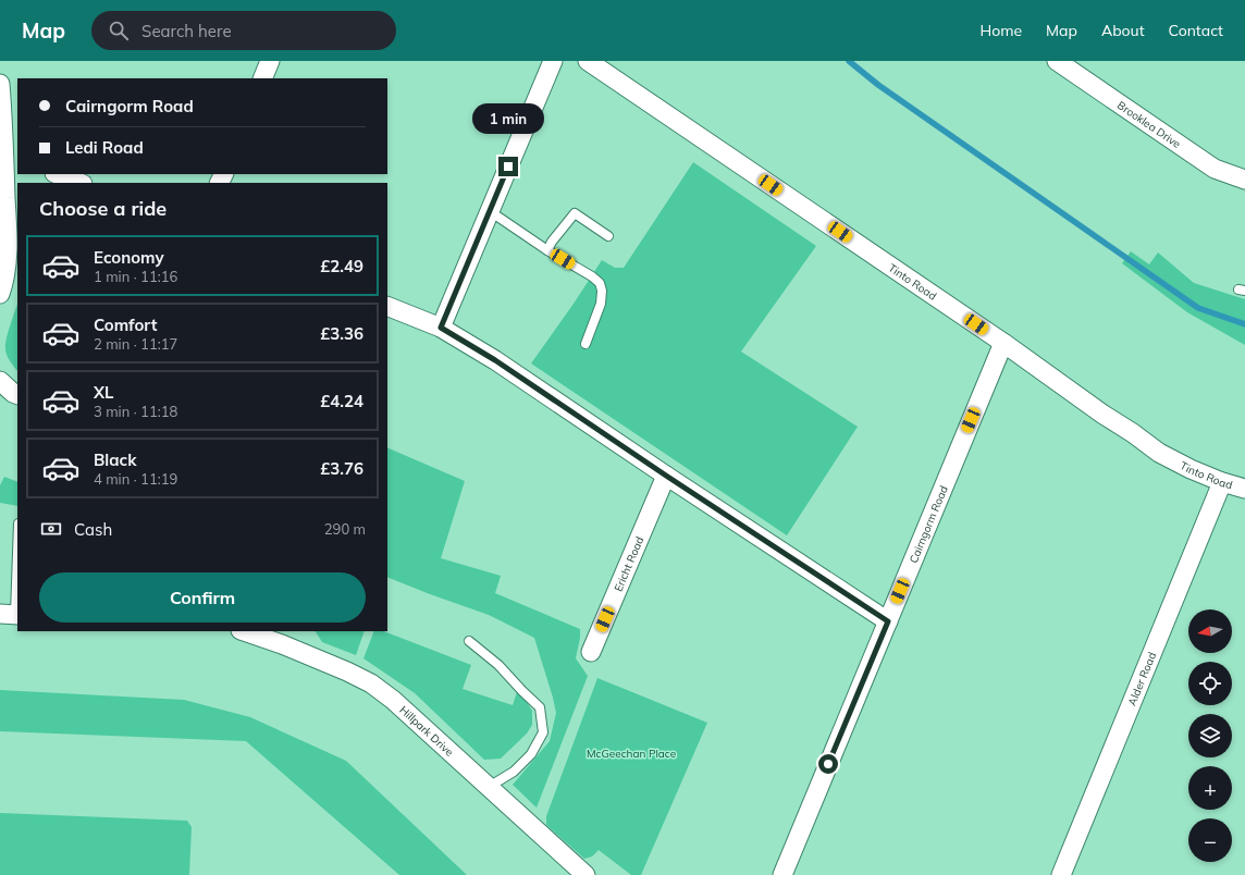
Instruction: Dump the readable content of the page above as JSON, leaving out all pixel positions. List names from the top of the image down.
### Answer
{
  "streets": {
    "street": [
      "Brooklea Drive",
      "Tinto Road",
      "Cairngorm Road",
      "Ericht Road",
      "Alder Road",
      "Hillpark Drive"
    ]
  },
  "crossings": [
    ["Tinto Road", "Cairngorm Road"],
    ["Tinto Road", "Alder Road"]
  ],
  "parks": ["McGeechan Place"],
  "north": "left",
  "page": {
    "header": "Map",
    "search": "Search here",
    "nav": [
      "Home",
      "Map",
      "About",
      "Contact"
    ],
    "banner": ["Cairngorm Road", "Ledi Road"],
    "bubble": "1 min",
    "heading": "Choose a ride",
    "list": [
      {
        "name": "Economy",
        "note": "1 min · 11:16",
        "value": "£2.49"
      },
      {
        "name": "Comfort",
        "note": "2 min · 11:17",
        "value": "£3.36"
      },
      {
        "name": "XL",
        "note": "3 min · 11:18",
        "value": "£4.24"
      },
      {
        "name": "Black",
        "note": "4 min · 11:19",
        "value": "£3.76"
      }
    ],
    "pay": ["Cash", "290 m"],
    "buttons": "Confirm",
    "map_buttons": ["+", "−"]
  }
}
